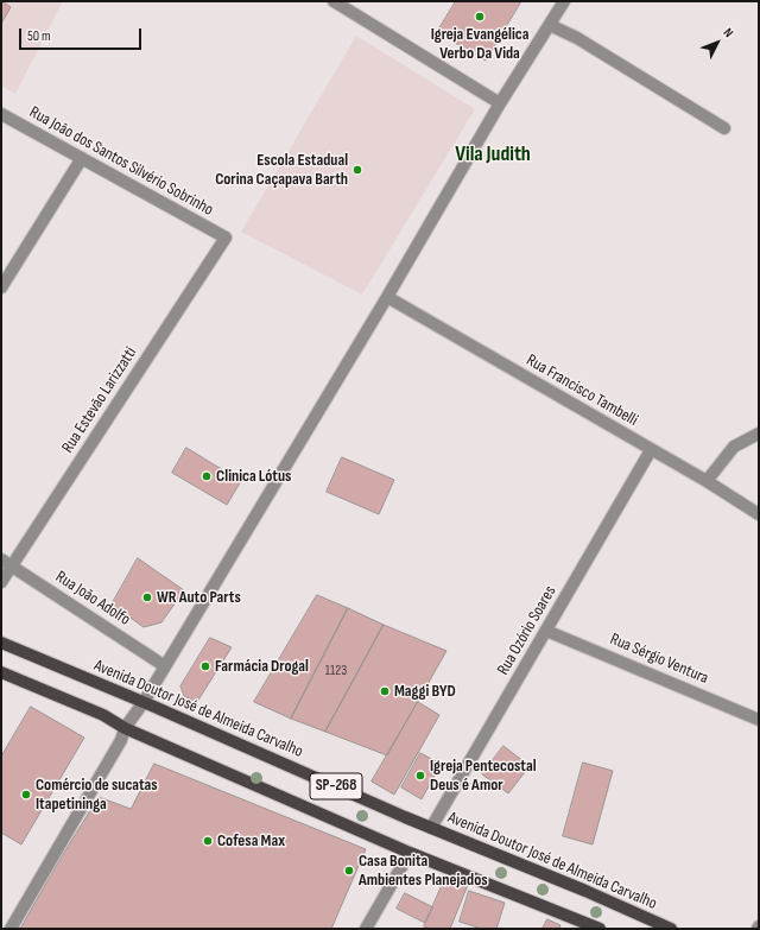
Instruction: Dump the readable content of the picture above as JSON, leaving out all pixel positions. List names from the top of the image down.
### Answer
{
  "streets": {
    "main road": ["Avenida Doutor José de Almeida Carvalho", "SP-268"],
    "street": [
      "Rua João dos Santos Silvério Sobrinho",
      "Rua Francisco Tambelli",
      "Rua Estevão Larizzatti",
      "Rua João Adolfo",
      "Rua Ozório Soares",
      "Rua Sérgio Ventura"
    ]
  },
  "crossings": [
    ["Rua João dos Santos Silvério Sobrinho", "Rua Estevão Larizzatti"],
    ["Rua Francisco Tambelli", "Rua Ozório Soares"],
    ["Rua Estevão Larizzatti", "Rua João Adolfo"],
    ["Rua Ozório Soares", "Rua Sérgio Ventura"],
    ["Rua Ozório Soares", "Avenida Doutor José de Almeida Carvalho"]
  ],
  "districts": ["Vila Judith"],
  "places": [
    "Igreja Evangélica Verbo Da Vida",
    "Escola Estadual Corina Caçapava Barth",
    "Clinica Lótus",
    "WR Auto Parts",
    "Farmácia Drogal",
    "Maggi BYD",
    "Igreja Pentecostal Deus é Amor",
    "Comércio de sucatas Itapetininga",
    "Cofesa Max",
    "Casa Bonita Ambientes Planejados"
  ],
  "house_numbers": ["1123"],
  "scale_bar": "50 m",
  "north": "top right"
}
